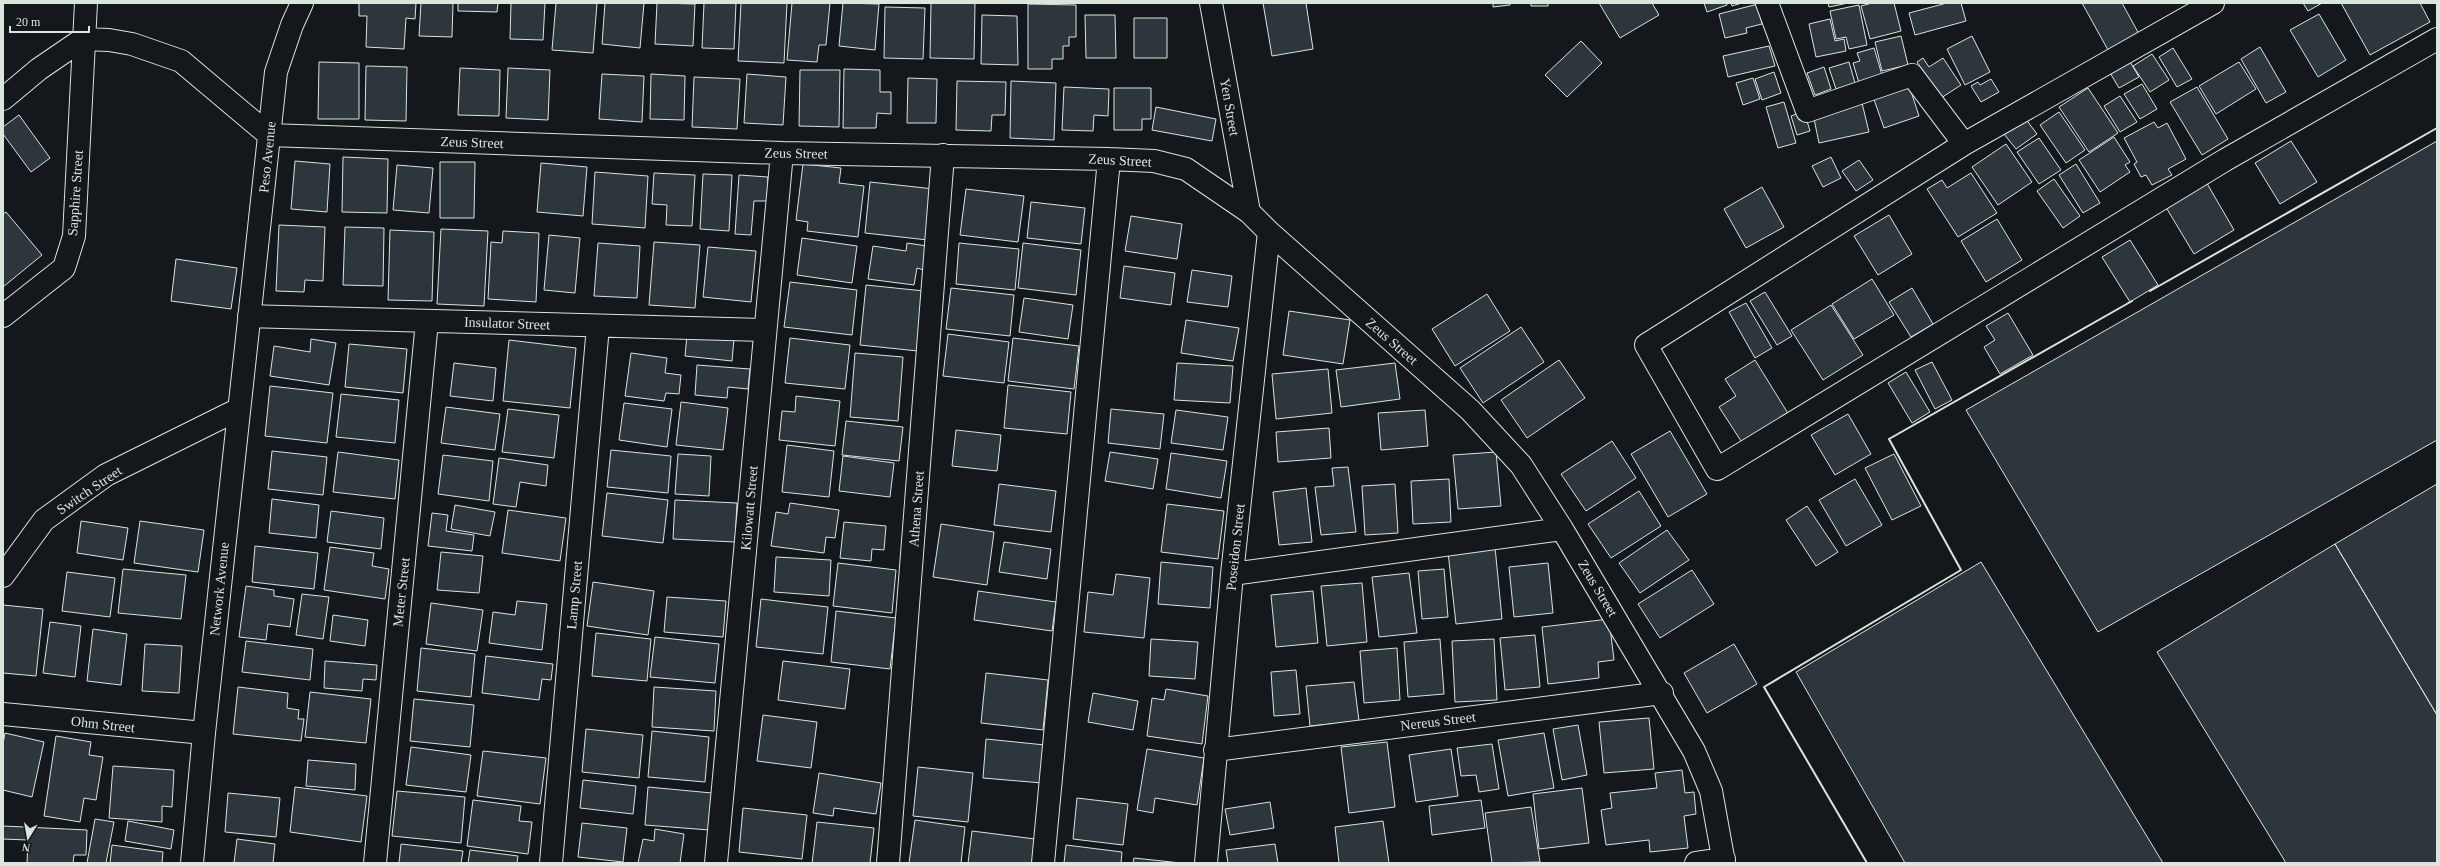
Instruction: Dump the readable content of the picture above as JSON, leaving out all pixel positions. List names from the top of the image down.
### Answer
{
  "streets": {
    "street": [
      "Yen Street",
      "Zeus Street",
      "Peso Avenue",
      "Sapphire Street",
      "Insulator Street",
      "Switch Street",
      "Kilowatt Street",
      "Athena Street",
      "Poseidon Street",
      "Network Avenue",
      "Meter Street",
      "Lamp Street",
      "Nereus Street",
      "Ohm Street"
    ]
  },
  "crossings": [
    ["Yen Street", "Zeus Street"],
    ["Zeus Street", "Peso Avenue"],
    ["Zeus Street", "Kilowatt Street"],
    ["Zeus Street", "Athena Street"],
    ["Zeus Street", "Poseidon Street"],
    ["Zeus Street", "Nereus Street"],
    ["Peso Avenue", "Insulator Street"],
    ["Peso Avenue", "Network Avenue"],
    ["Insulator Street", "Kilowatt Street"],
    ["Insulator Street", "Network Avenue"],
    ["Insulator Street", "Meter Street"],
    ["Insulator Street", "Lamp Street"],
    ["Switch Street", "Network Avenue"],
    ["Poseidon Street", "Nereus Street"],
    ["Network Avenue", "Ohm Street"]
  ],
  "scale_bar": "20 m",
  "north": "bottom"
}
